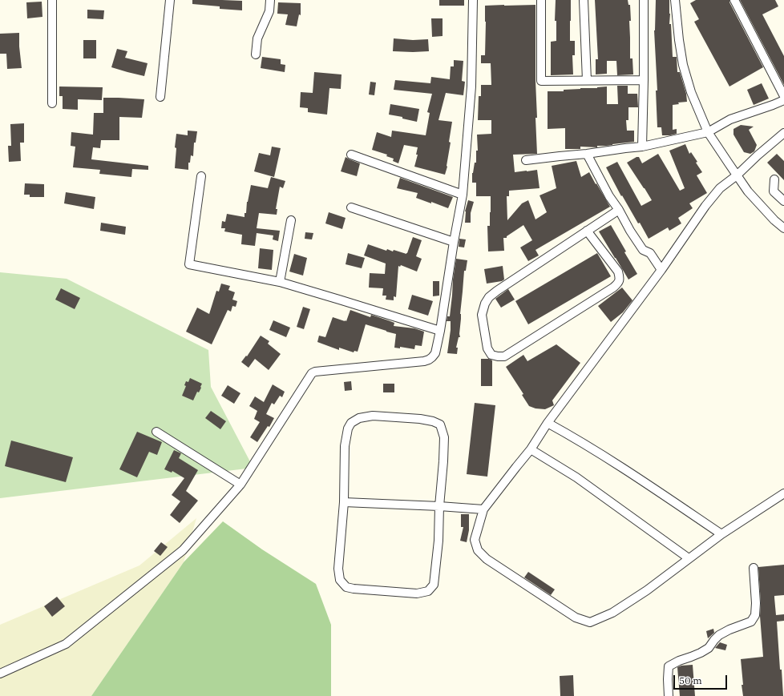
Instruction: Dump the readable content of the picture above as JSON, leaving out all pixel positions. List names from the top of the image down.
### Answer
{
  "scale_bar": "50 m"
}
